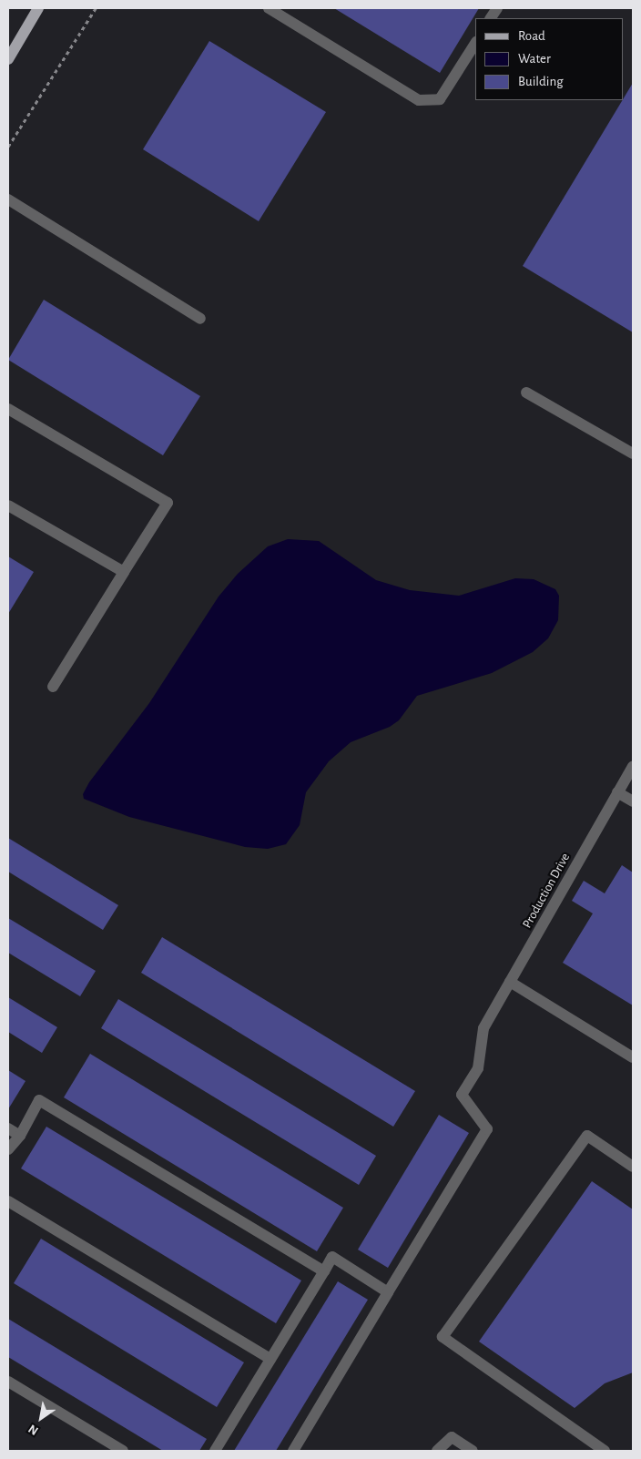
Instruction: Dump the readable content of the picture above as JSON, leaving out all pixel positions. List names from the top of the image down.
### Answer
{
  "streets": {
    "street": ["Production Drive"]
  },
  "legend": ["Road", "Water", "Building"],
  "north": "bottom left"
}
